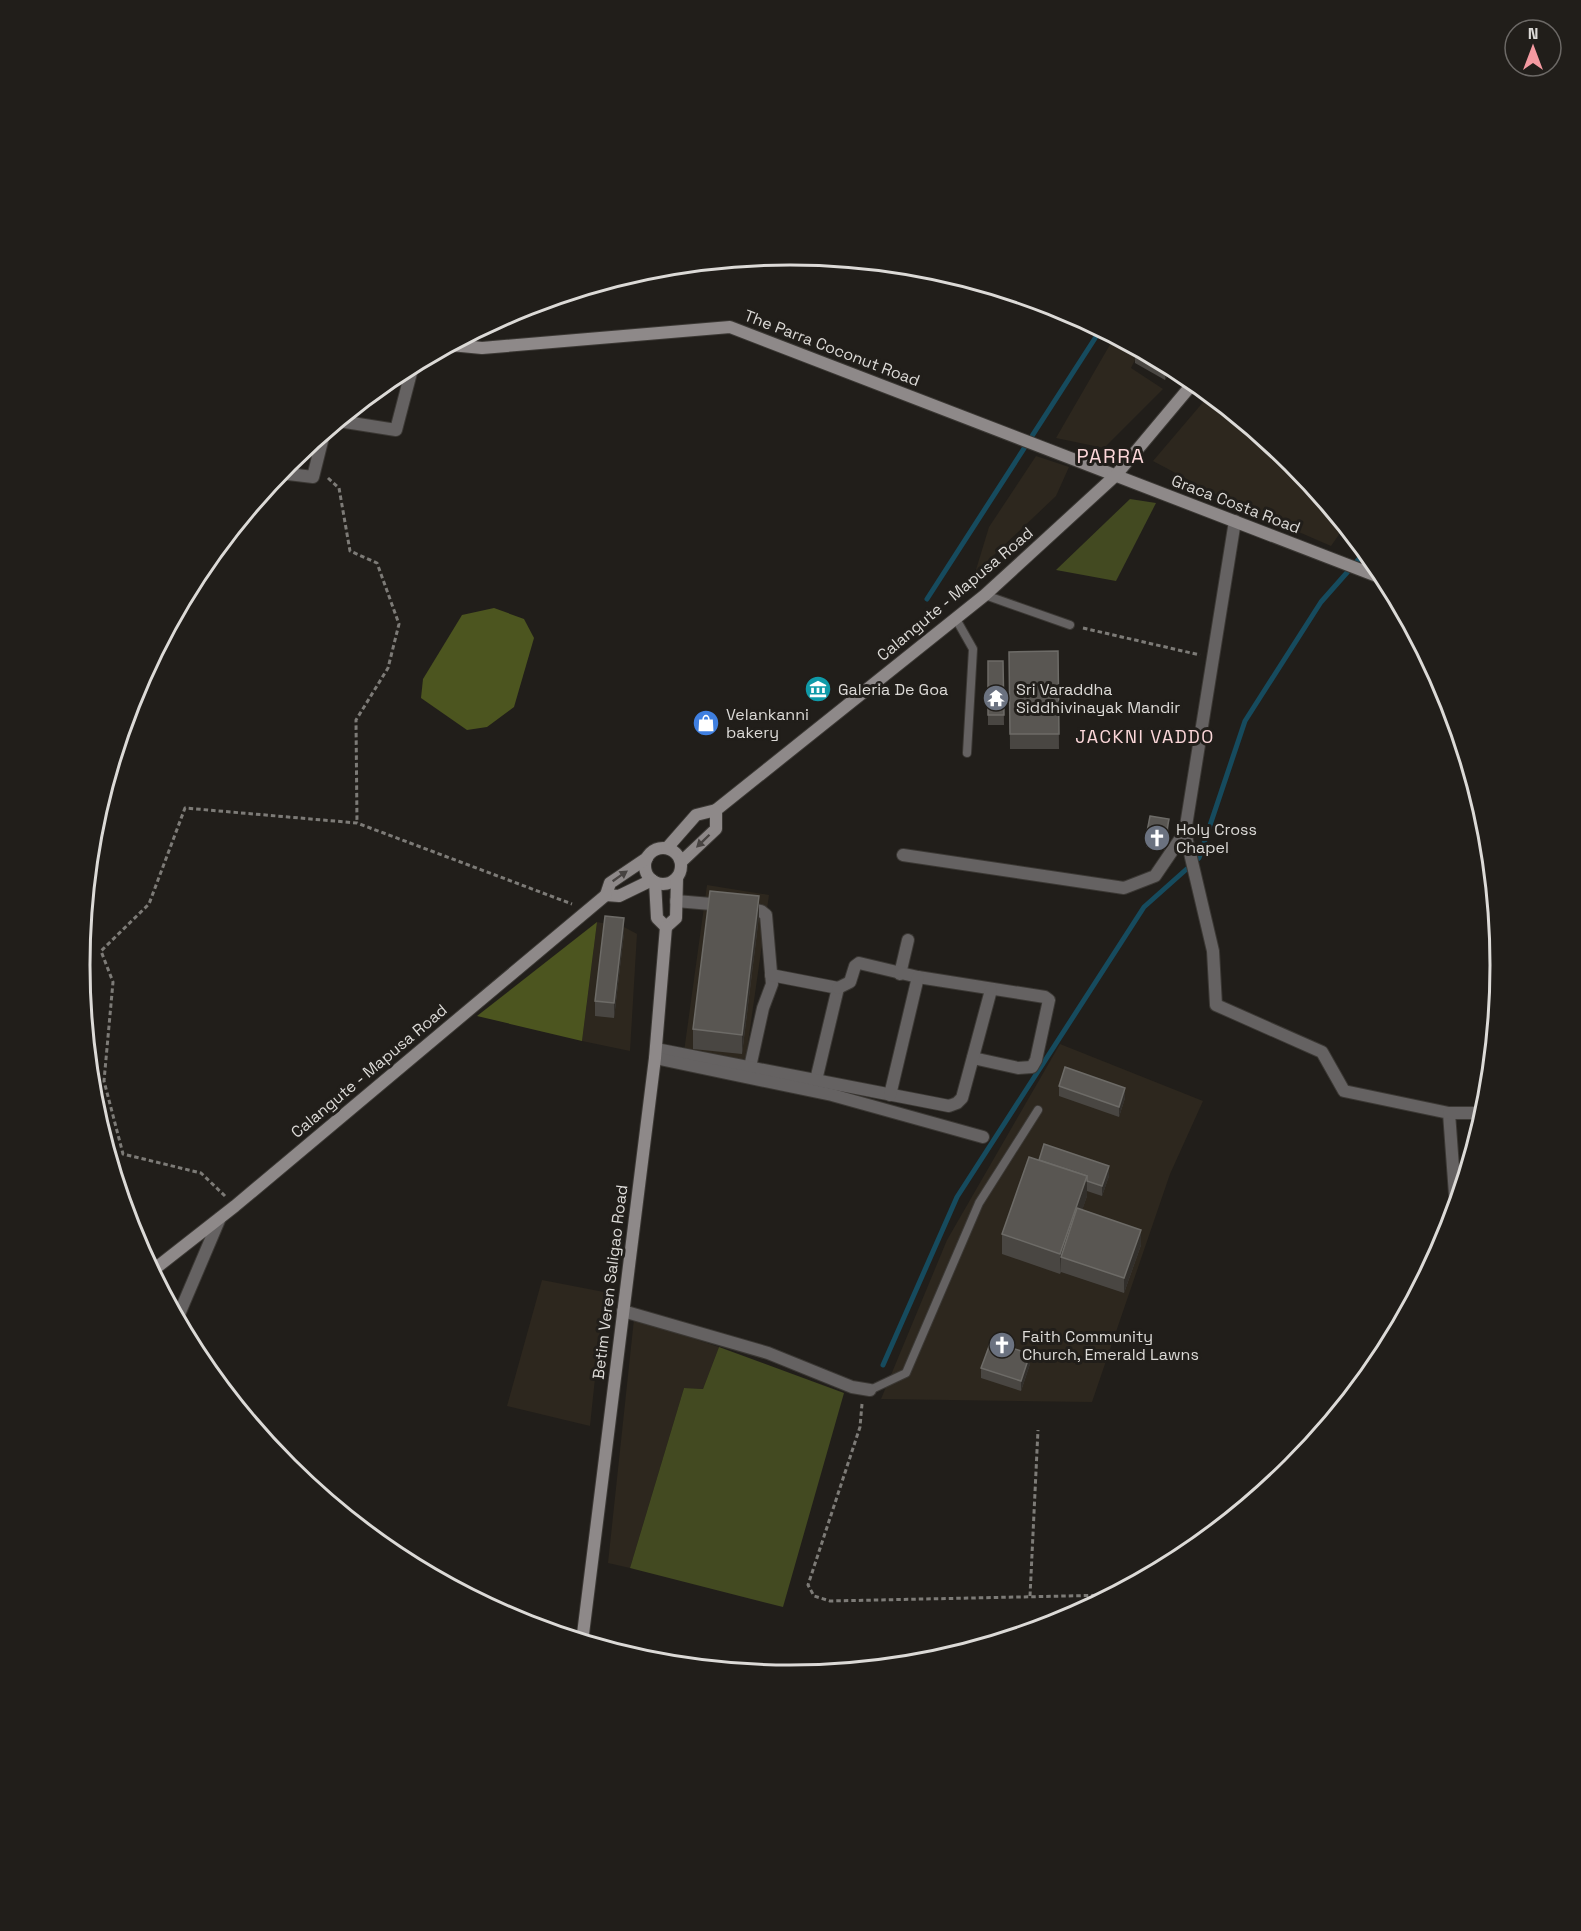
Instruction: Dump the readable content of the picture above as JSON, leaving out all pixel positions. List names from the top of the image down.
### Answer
{
  "streets": {
    "main road": [
      "The Parra Coconut Road",
      "Graca Costa Road",
      "Calangute - Mapusa Road",
      "Betim Veren Saligao Road"
    ]
  },
  "crossings": [
    ["The Parra Coconut Road", "Graca Costa Road"],
    ["The Parra Coconut Road", "Calangute - Mapusa Road"],
    ["Graca Costa Road", "Calangute - Mapusa Road"],
    ["Calangute - Mapusa Road", "Betim Veren Saligao Road"]
  ],
  "districts": ["PARRA", "JACKNI VADDO"],
  "places": {
    "museum": ["Galeria De Goa"],
    "temple": ["Sri Varaddha Siddhivinayak Mandir"],
    "shop": ["Velankanni bakery"],
    "church": ["Holy Cross Chapel", "Faith Community Church, Emerald Lawns"]
  },
  "north": "top"
}
